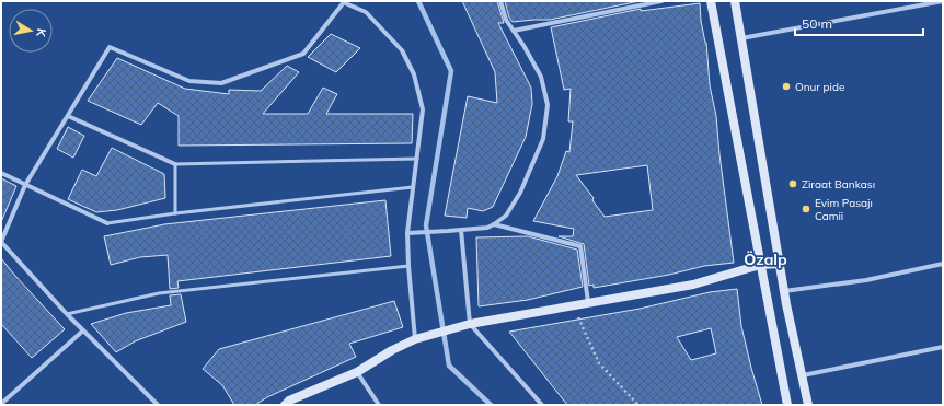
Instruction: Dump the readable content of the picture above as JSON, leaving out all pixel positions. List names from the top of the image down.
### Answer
{
  "districts": ["Özalp"],
  "places": ["Onur pide", "Ziraat Bankası", "Evim Pasajı Camii"],
  "scale_bar": "50 m",
  "north": "right"
}
